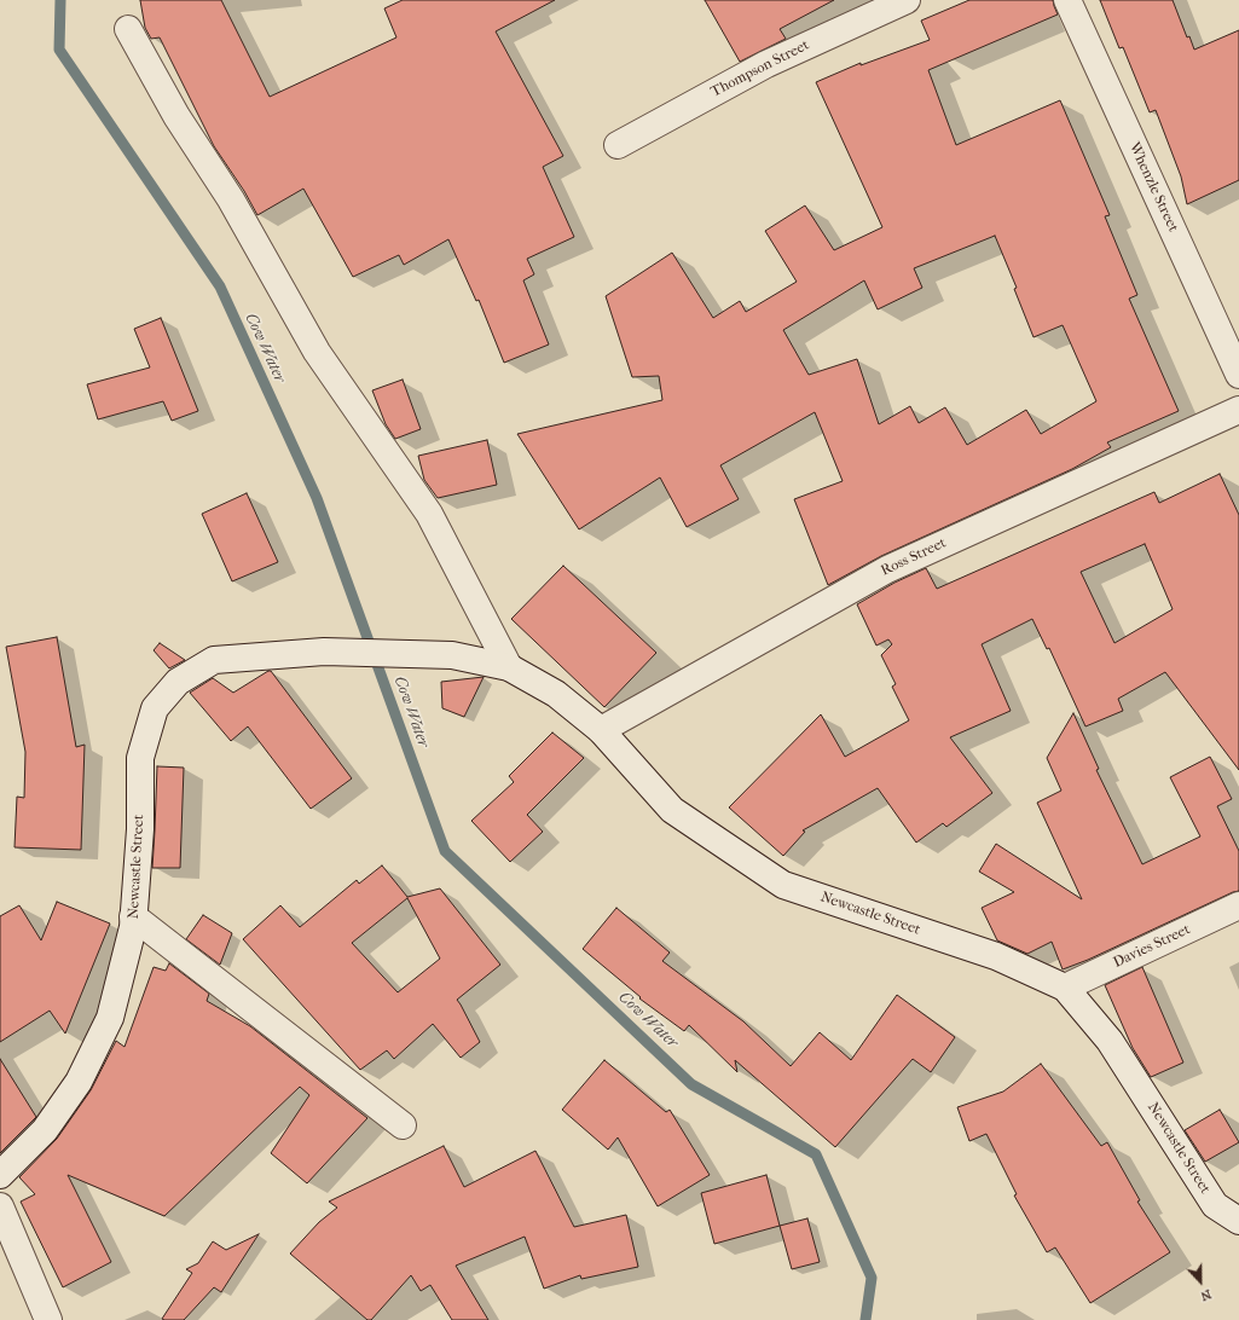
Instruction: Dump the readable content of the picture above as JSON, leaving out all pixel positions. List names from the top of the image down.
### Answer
{
  "streets": {
    "street": [
      "Thompson Street",
      "Whenzle Street",
      "Ross Street",
      "Newcastle Street",
      "Davies Street"
    ]
  },
  "crossings": [
    ["Ross Street", "Newcastle Street"],
    ["Newcastle Street", "Davies Street"]
  ],
  "water": ["Cow Water"],
  "north": "bottom"
}
